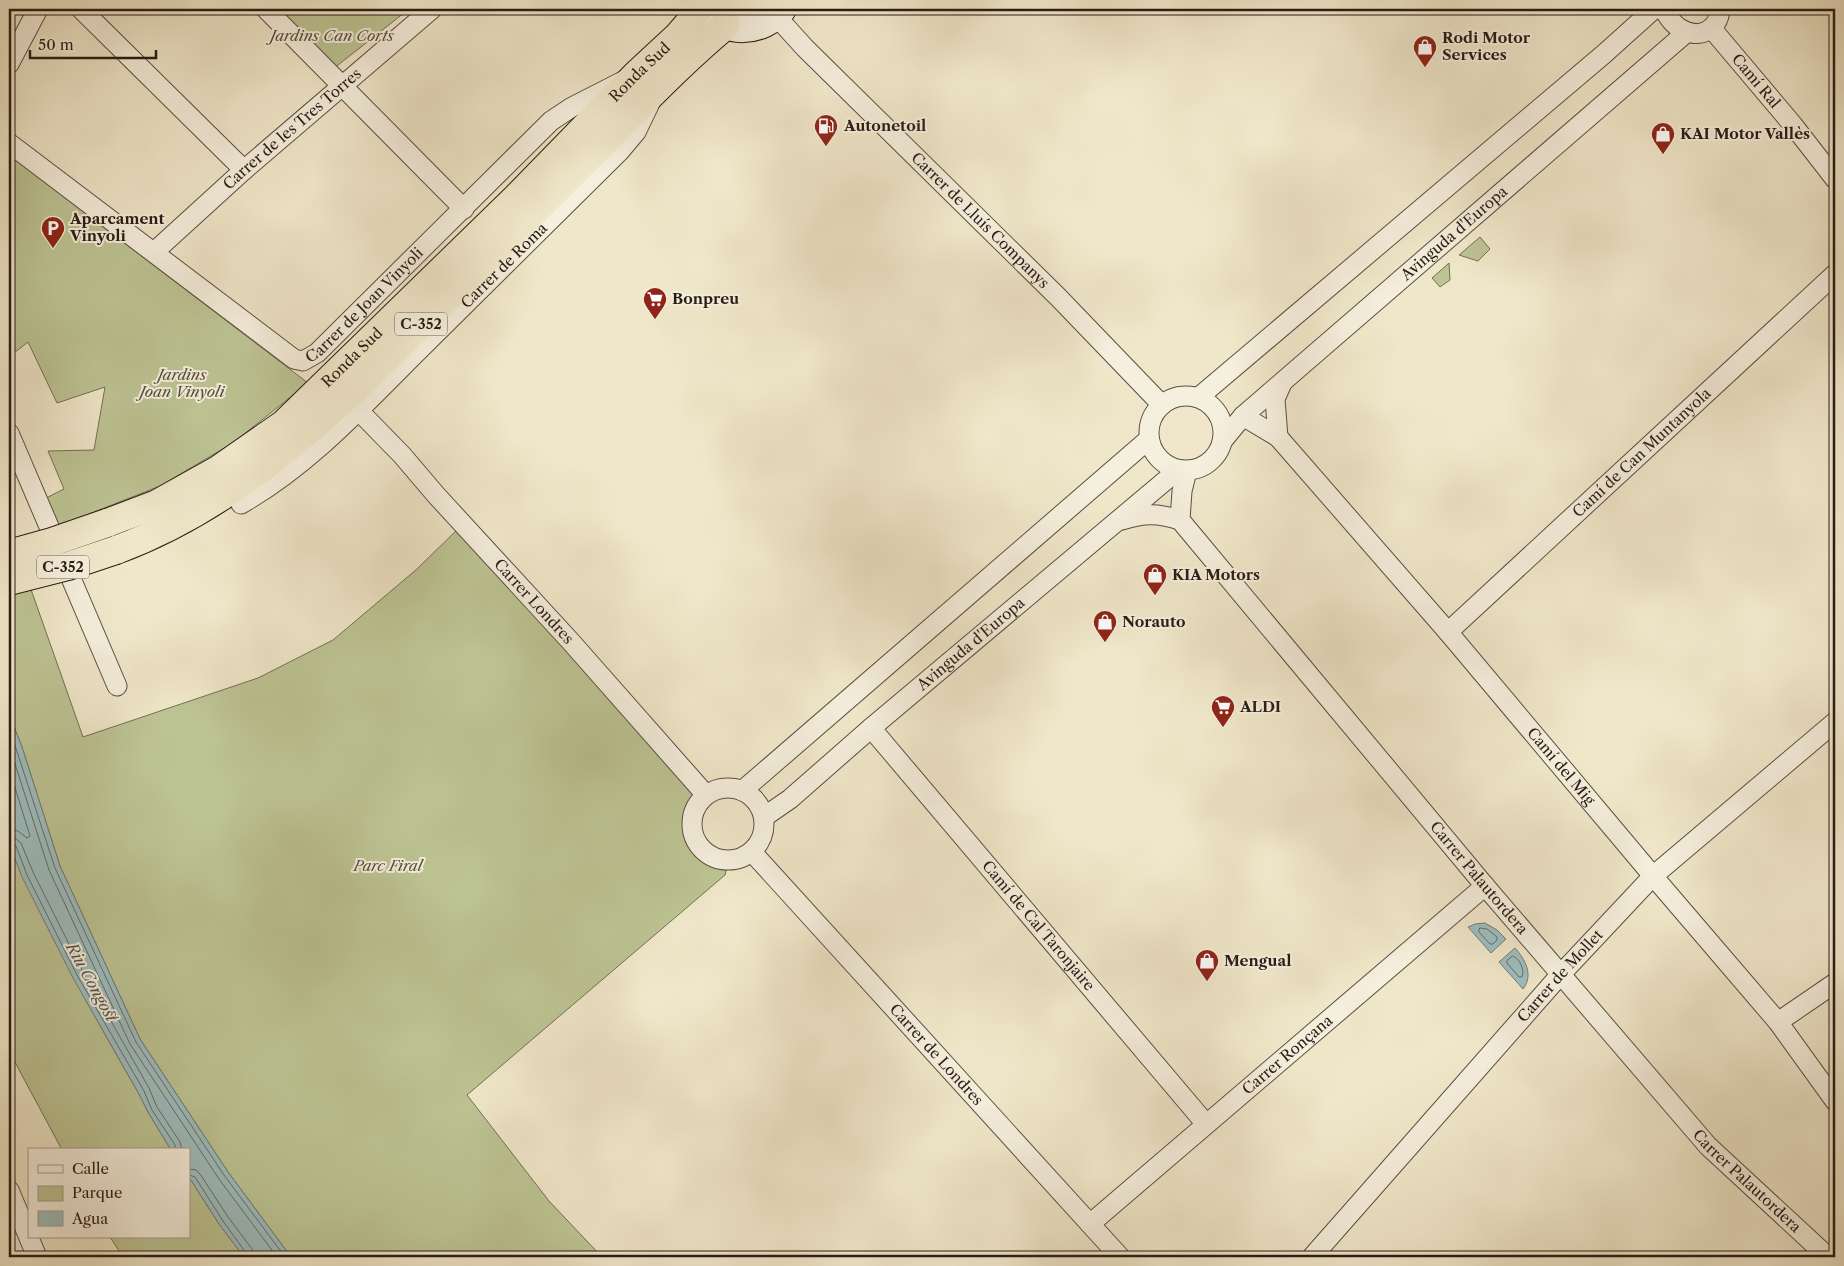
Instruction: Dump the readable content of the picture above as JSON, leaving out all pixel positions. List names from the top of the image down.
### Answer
{
  "streets": {
    "highway": ["Ronda Sud", "C-352"],
    "street": [
      "Camí Ral",
      "Carrer de les Tres Torres",
      "Carrer de Lluís Companys",
      "Avinguda d'Europa",
      "Carrer de Roma",
      "Carrer de Joan Vinyoli",
      "Camí de Can Muntanyola",
      "Carrer Londres",
      "Camí del Mig",
      "Carrer Palautordera",
      "Camí de Cal Taronjaire",
      "Carrer de Mollet",
      "Carrer de Londres",
      "Carrer Ronçana"
    ]
  },
  "crossings": [
    ["Ronda Sud", "Carrer de Roma"],
    ["Ronda Sud", "Carrer de Joan Vinyoli"],
    ["Ronda Sud", "C-352"],
    ["Carrer de les Tres Torres", "Carrer de Joan Vinyoli"],
    ["Carrer de Lluís Companys", "Avinguda d'Europa"],
    ["Carrer de Lluís Companys", "C-352"],
    ["Avinguda d'Europa", "Carrer Londres"],
    ["Avinguda d'Europa", "Camí del Mig"],
    ["Avinguda d'Europa", "Camí de Cal Taronjaire"],
    ["Avinguda d'Europa", "Carrer de Londres"],
    ["Carrer de Roma", "Carrer de Joan Vinyoli"],
    ["Carrer de Roma", "Carrer Londres"],
    ["Camí de Can Muntanyola", "Camí del Mig"],
    ["Carrer Londres", "Carrer de Londres"],
    ["Camí del Mig", "Carrer de Mollet"],
    ["Carrer Palautordera", "Carrer de Mollet"],
    ["Carrer Palautordera", "Carrer Ronçana"],
    ["Camí de Cal Taronjaire", "Carrer Ronçana"],
    ["Carrer de Londres", "Carrer Ronçana"]
  ],
  "water": ["Riu Congost"],
  "parks": ["Jardins Can Corts", "Jardins Joan Vinyoli", "Parc Firal"],
  "places": {
    "shop": [
      "Rodi Motor Services",
      "KAI Motor Vallès",
      "KIA Motors",
      "Norauto",
      "Mengual"
    ],
    "fuel station": ["Autonetoil"],
    "parking": ["Aparcament Vinyoli"],
    "supermarket": ["Bonpreu", "ALDI"]
  },
  "legend": ["Calle", "Parque", "Agua"],
  "scale_bar": "50 m"
}
